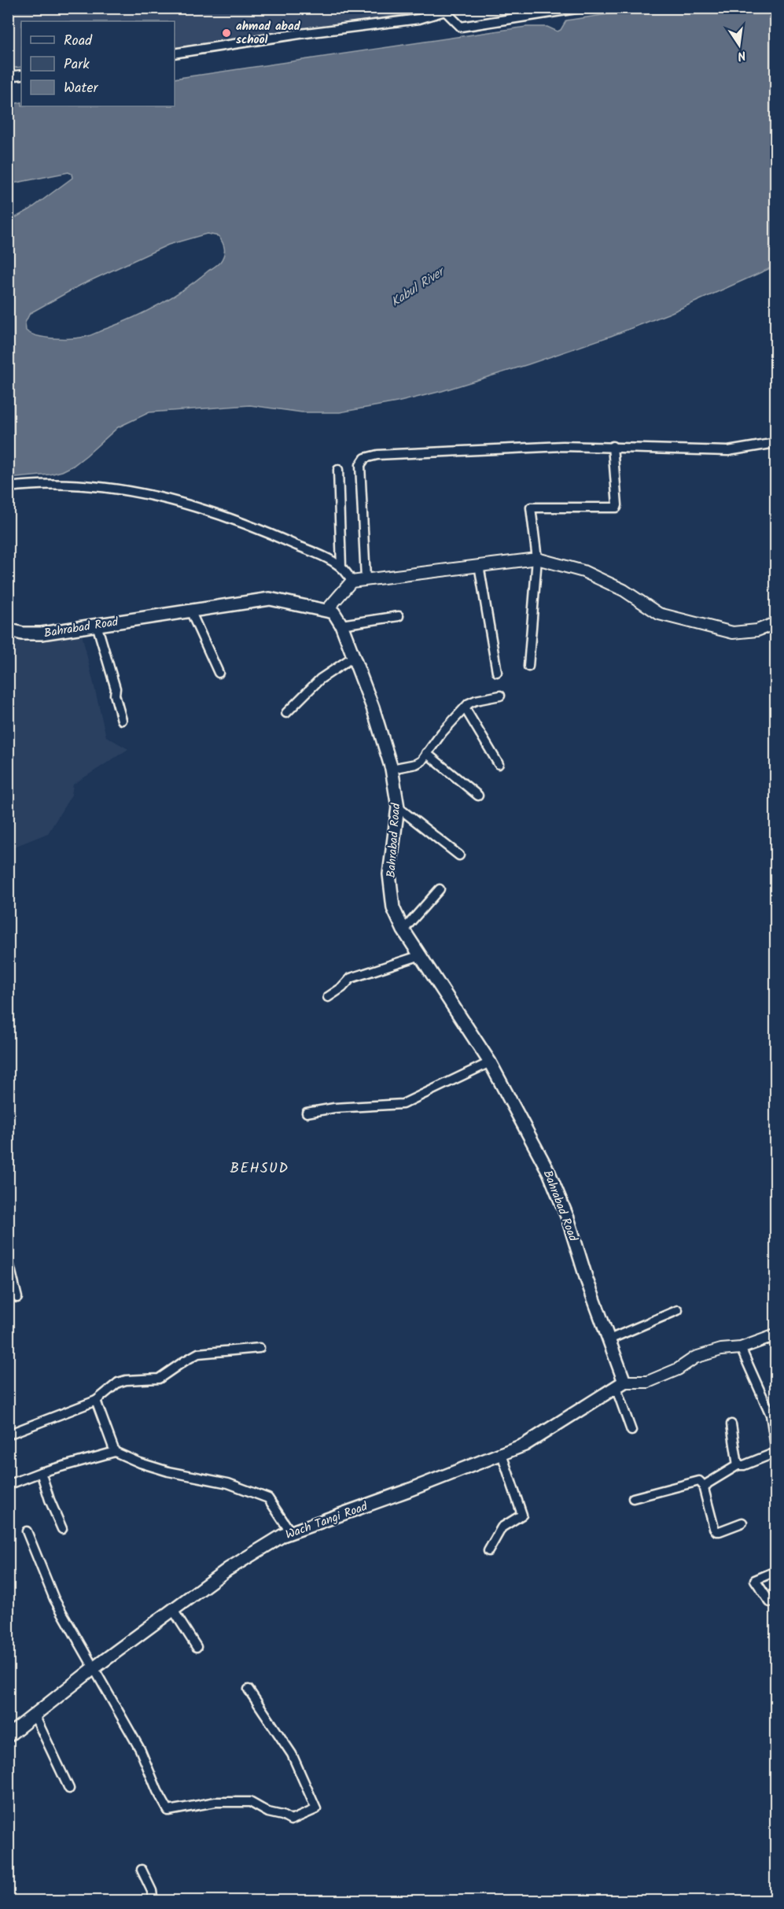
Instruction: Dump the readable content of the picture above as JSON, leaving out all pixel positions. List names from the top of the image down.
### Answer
{
  "streets": {
    "main road": ["Bahrabad Road", "Wach Tangi Road"]
  },
  "crossings": [
    ["Bahrabad Road", "Wach Tangi Road"]
  ],
  "districts": ["BEHSUD"],
  "water": ["Kabul River"],
  "places": ["ahmad abad school"],
  "legend": ["Road", "Park", "Water"],
  "north": "bottom"
}
